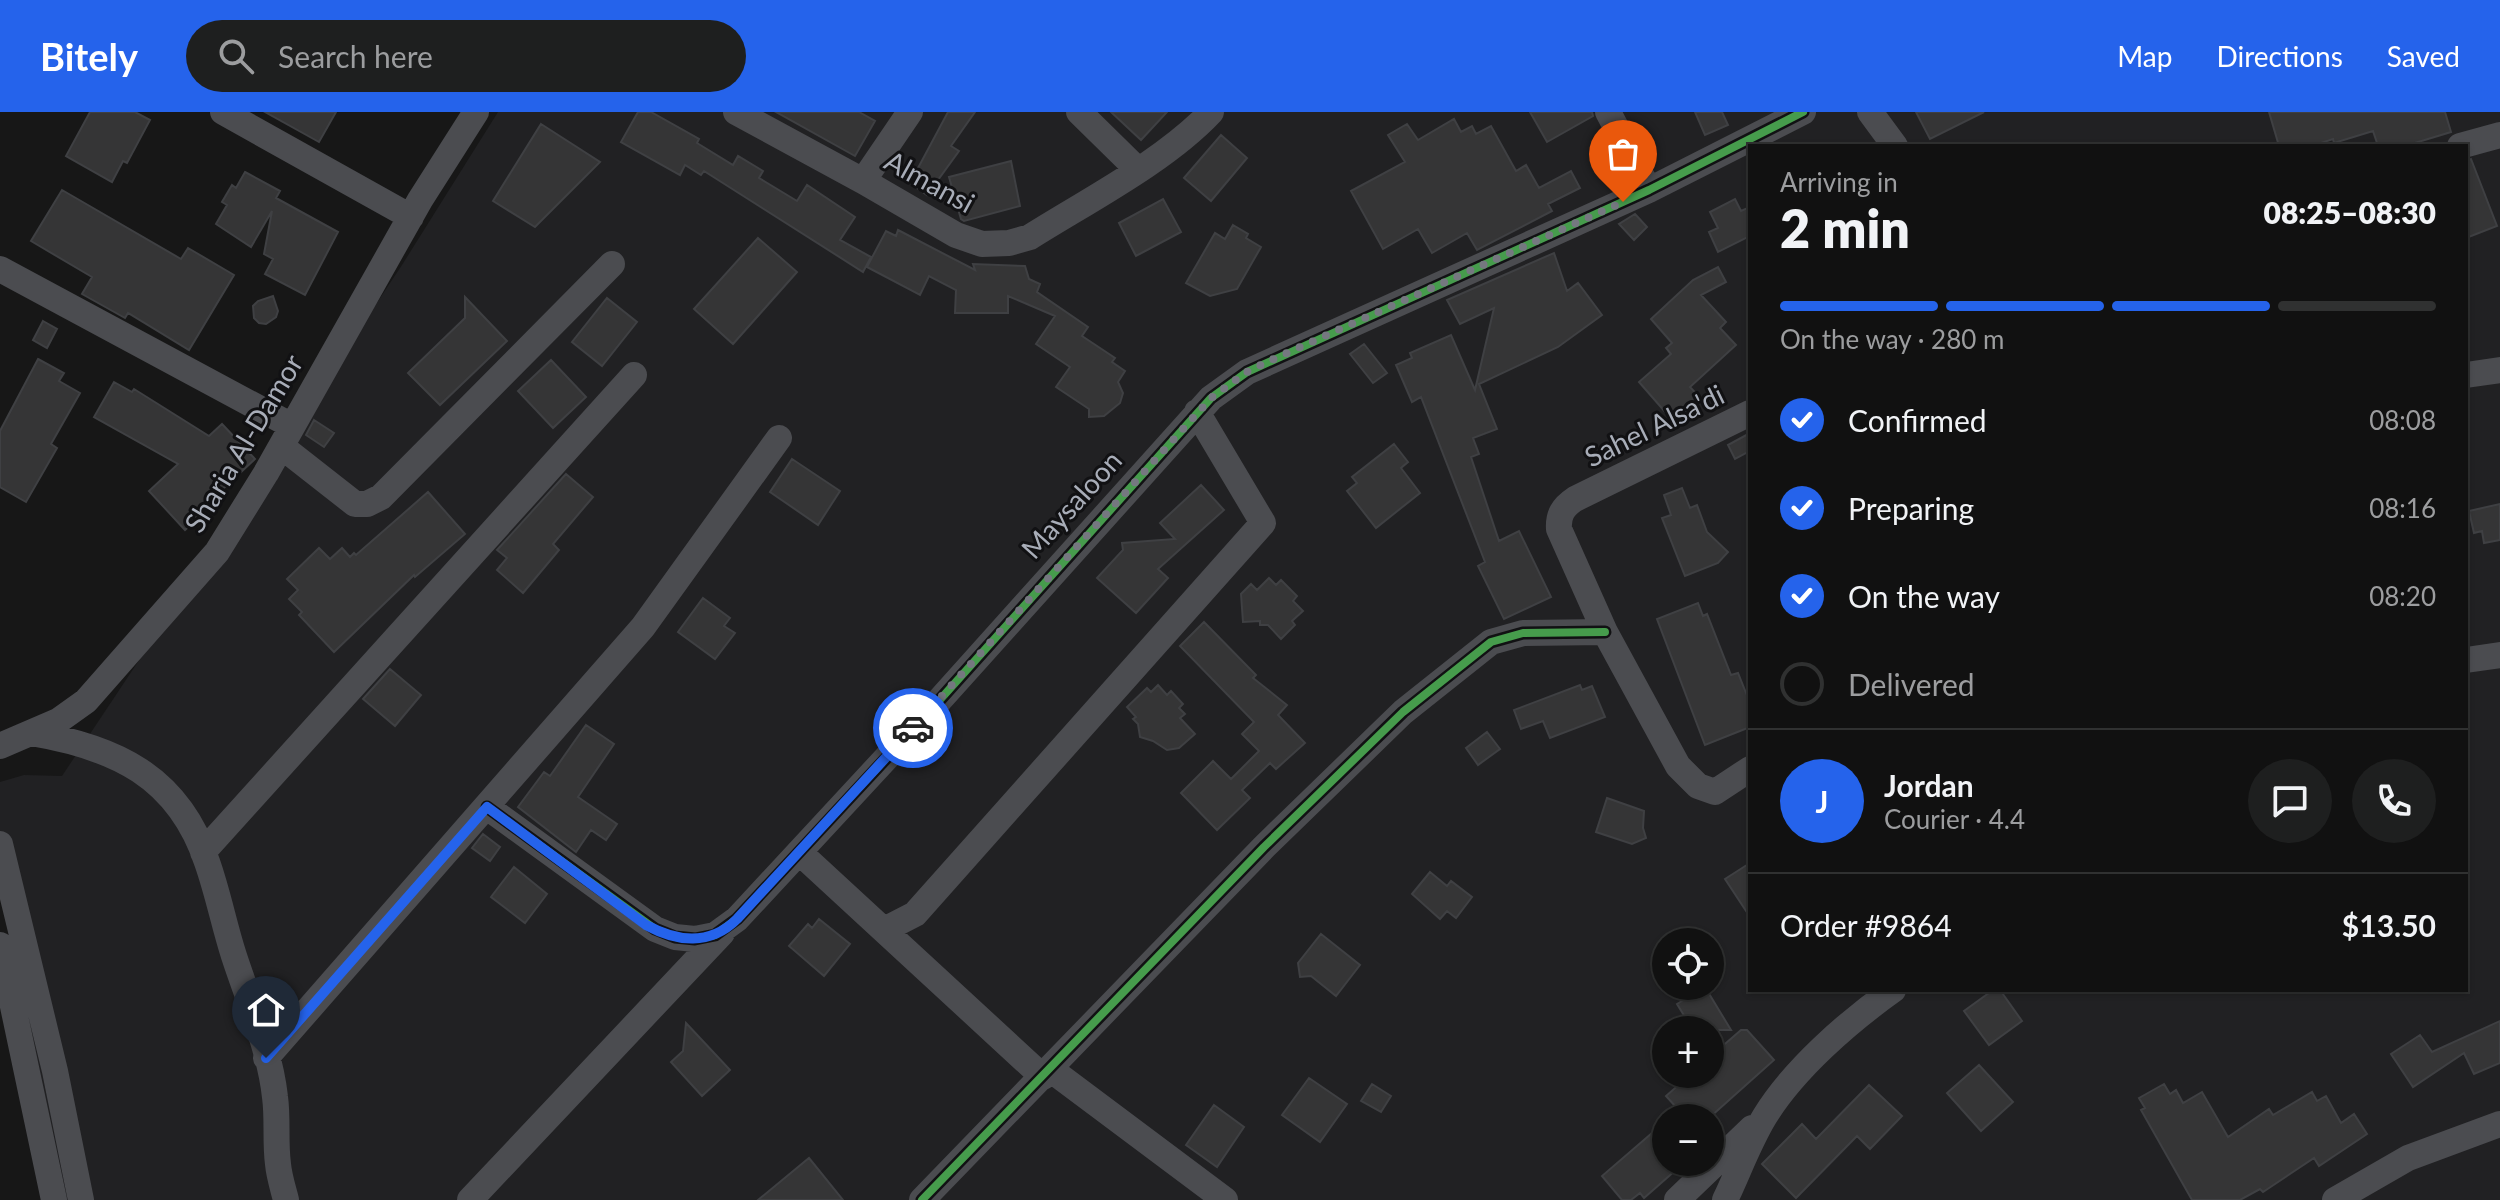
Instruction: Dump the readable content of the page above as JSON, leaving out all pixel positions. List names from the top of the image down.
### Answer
{
  "streets": {
    "street": [
      "Almansi",
      "Sahel Alsa'di",
      "Sharia Al-Damor",
      "Maysaloon"
    ]
  },
  "page": {
    "header": "Bitely",
    "search": "Search here",
    "nav": ["Map", "Directions", "Saved"],
    "heading": ["2 min", "Arriving in", "08:25–08:30"],
    "panel": [
      "Jordan",
      "Courier · 4.4",
      "Order #9864",
      "$13.50"
    ],
    "bar": "On the way · 280 m",
    "list": [
      ["Confirmed", "08:08"],
      ["Preparing", "08:16"],
      ["On the way", "08:20"],
      "Delivered"
    ],
    "round": "J",
    "map_buttons": ["+", "−"]
  }
}
